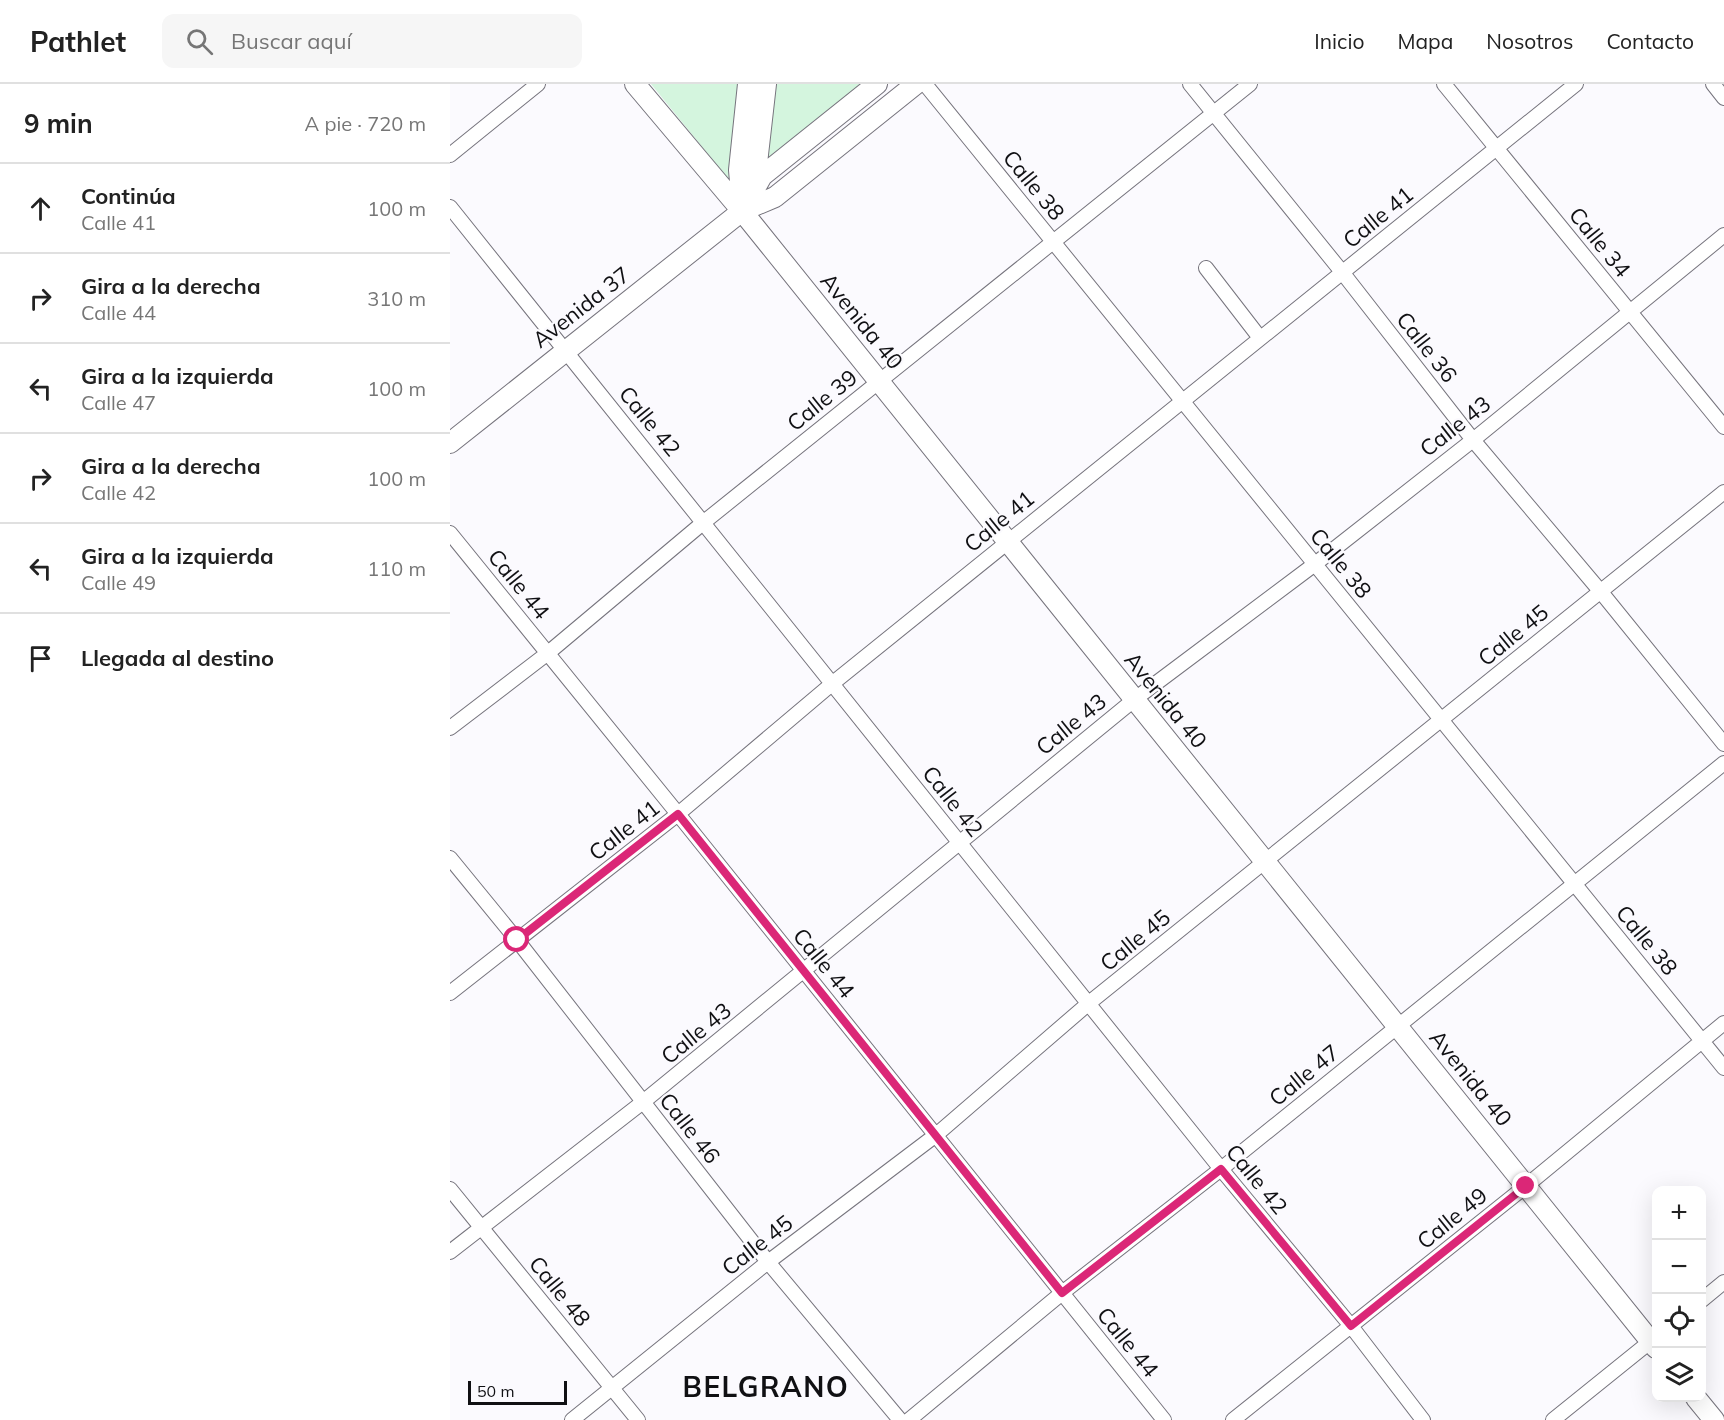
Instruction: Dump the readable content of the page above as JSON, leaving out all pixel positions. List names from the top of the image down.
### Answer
{
  "streets": {
    "main road": ["Avenida 37", "Avenida 40"],
    "street": [
      "Calle 38",
      "Calle 41",
      "Calle 34",
      "Calle 36",
      "Calle 39",
      "Calle 42",
      "Calle 43",
      "Calle 44",
      "Calle 45",
      "Calle 47",
      "Calle 46",
      "Calle 49",
      "Calle 48"
    ]
  },
  "crossings": [
    ["Calle 38", "Calle 41"],
    ["Calle 38", "Calle 39"],
    ["Calle 38", "Calle 43"],
    ["Calle 38", "Calle 45"],
    ["Calle 38", "Calle 47"],
    ["Calle 38", "Calle 49"],
    ["Calle 41", "Calle 34"],
    ["Calle 41", "Avenida 40"],
    ["Calle 41", "Calle 36"],
    ["Calle 41", "Calle 42"],
    ["Calle 41", "Calle 44"],
    ["Calle 41", "Calle 46"],
    ["Calle 34", "Calle 43"],
    ["Avenida 37", "Avenida 40"],
    ["Avenida 37", "Calle 42"],
    ["Avenida 40", "Calle 39"],
    ["Avenida 40", "Calle 43"],
    ["Avenida 40", "Calle 45"],
    ["Avenida 40", "Calle 47"],
    ["Avenida 40", "Calle 49"],
    ["Calle 36", "Calle 39"],
    ["Calle 36", "Calle 43"],
    ["Calle 36", "Calle 45"],
    ["Calle 39", "Calle 42"],
    ["Calle 39", "Calle 44"],
    ["Calle 42", "Calle 43"],
    ["Calle 42", "Calle 45"],
    ["Calle 42", "Calle 47"],
    ["Calle 42", "Calle 49"],
    ["Calle 43", "Calle 44"],
    ["Calle 43", "Calle 46"],
    ["Calle 43", "Calle 48"],
    ["Calle 44", "Calle 45"],
    ["Calle 44", "Calle 47"],
    ["Calle 45", "Calle 46"],
    ["Calle 45", "Calle 48"]
  ],
  "districts": ["BELGRANO"],
  "scale_bar": "50 m",
  "page": {
    "header": "Pathlet",
    "search": "Buscar aquí",
    "nav": [
      "Inicio",
      "Mapa",
      "Nosotros",
      "Contacto"
    ],
    "heading": ["9 min", "A pie · 720 m"],
    "list": [
      ["Continúa", "Calle 41", "100 m"],
      ["Gira a la derecha", "Calle 44", "310 m"],
      ["Gira a la izquierda", "Calle 47", "100 m"],
      ["Gira a la derecha", "Calle 42", "100 m"],
      ["Gira a la izquierda", "Calle 49", "110 m"],
      "Llegada al destino"
    ],
    "map_buttons": ["+", "−"],
    "scale": "50 m"
  }
}
